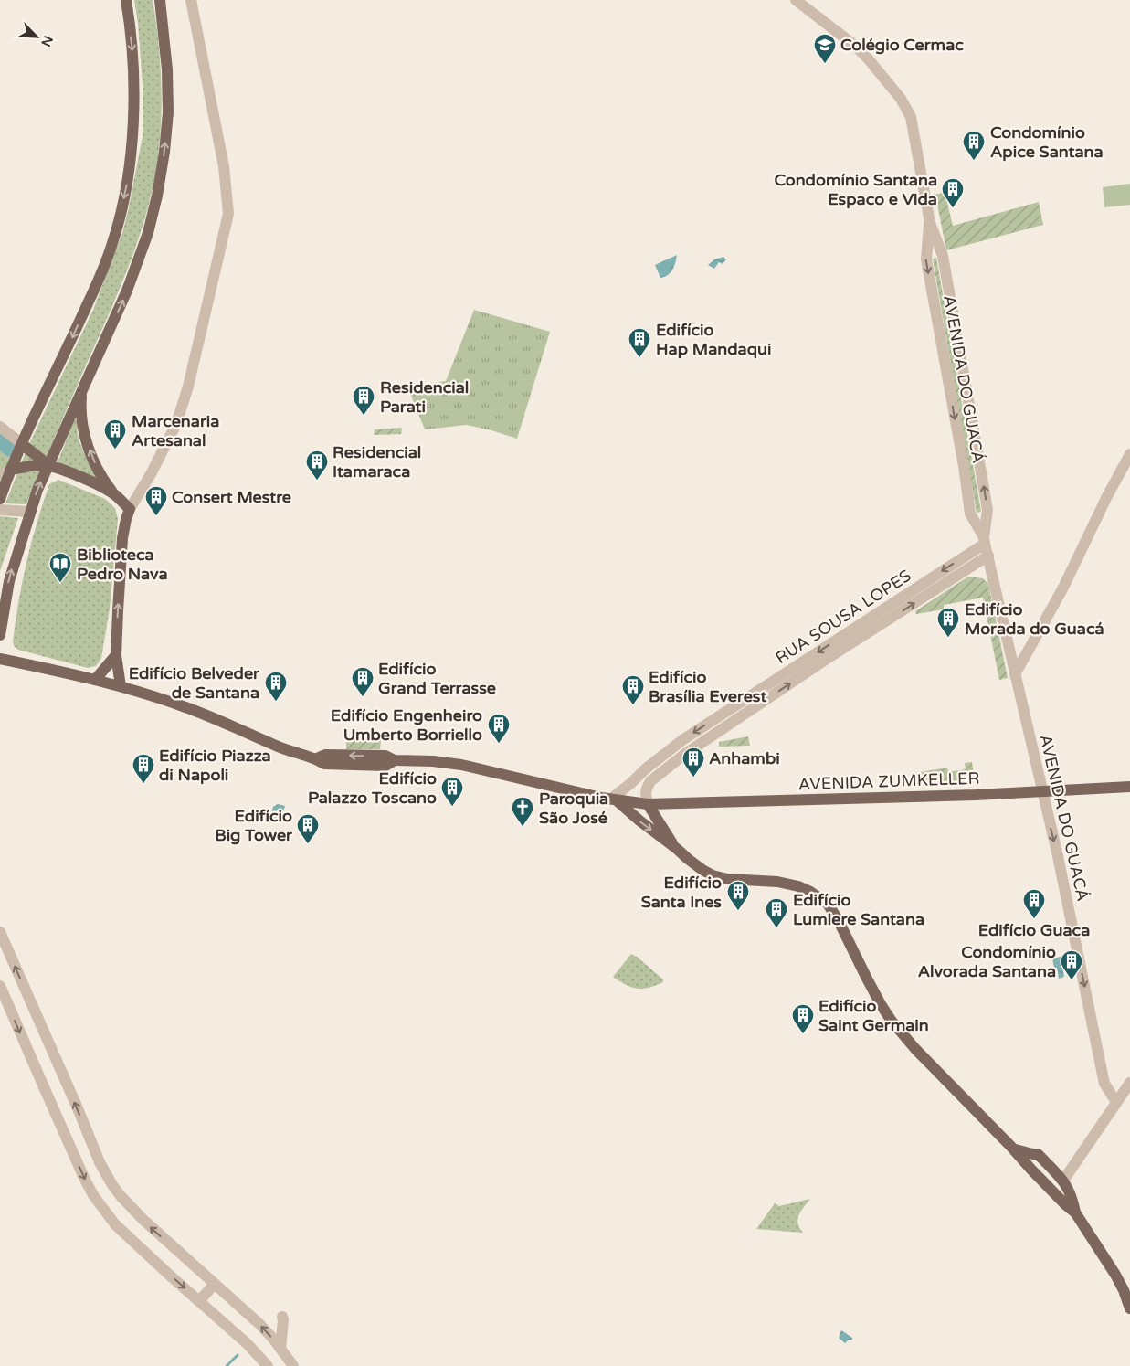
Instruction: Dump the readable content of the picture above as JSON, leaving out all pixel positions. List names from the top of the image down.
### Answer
{
  "streets": {
    "main road": ["AVENIDA ZUMKELLER"],
    "street": ["AVENIDA DO GUACÁ", "RUA SOUSA LOPES"]
  },
  "crossings": [
    ["AVENIDA DO GUACÁ", "RUA SOUSA LOPES"],
    ["AVENIDA DO GUACÁ", "AVENIDA ZUMKELLER"],
    ["RUA SOUSA LOPES", "AVENIDA ZUMKELLER"]
  ],
  "places": {
    "school or university": ["Colégio Cermac"],
    "building": [
      "Condomínio Apice Santana",
      "Condomínio Santana Espaco e Vida",
      "Edifício Hap Mandaqui",
      "Residencial Parati",
      "Marcenaria Artesanal",
      "Residencial Itamaraca",
      "Consert Mestre",
      "Edifício Morada do Guacá",
      "Edifício Grand Terrasse",
      "Edifício Belveder de Santana",
      "Edifício Brasília Everest",
      "Edifício Engenheiro Umberto Borriello",
      "Anhambi",
      "Edifício Piazza di Napoli",
      "Edifício Palazzo Toscano",
      "Edifício Big Tower",
      "Edifício Santa Ines",
      "Edifício Guaca",
      "Edifício Lumiere Santana",
      "Condomínio Alvorada Santana",
      "Edifício Saint Germain"
    ],
    "library": ["Biblioteca Pedro Nava"],
    "church": ["Paroquia São José"]
  },
  "north": "bottom right"
}
